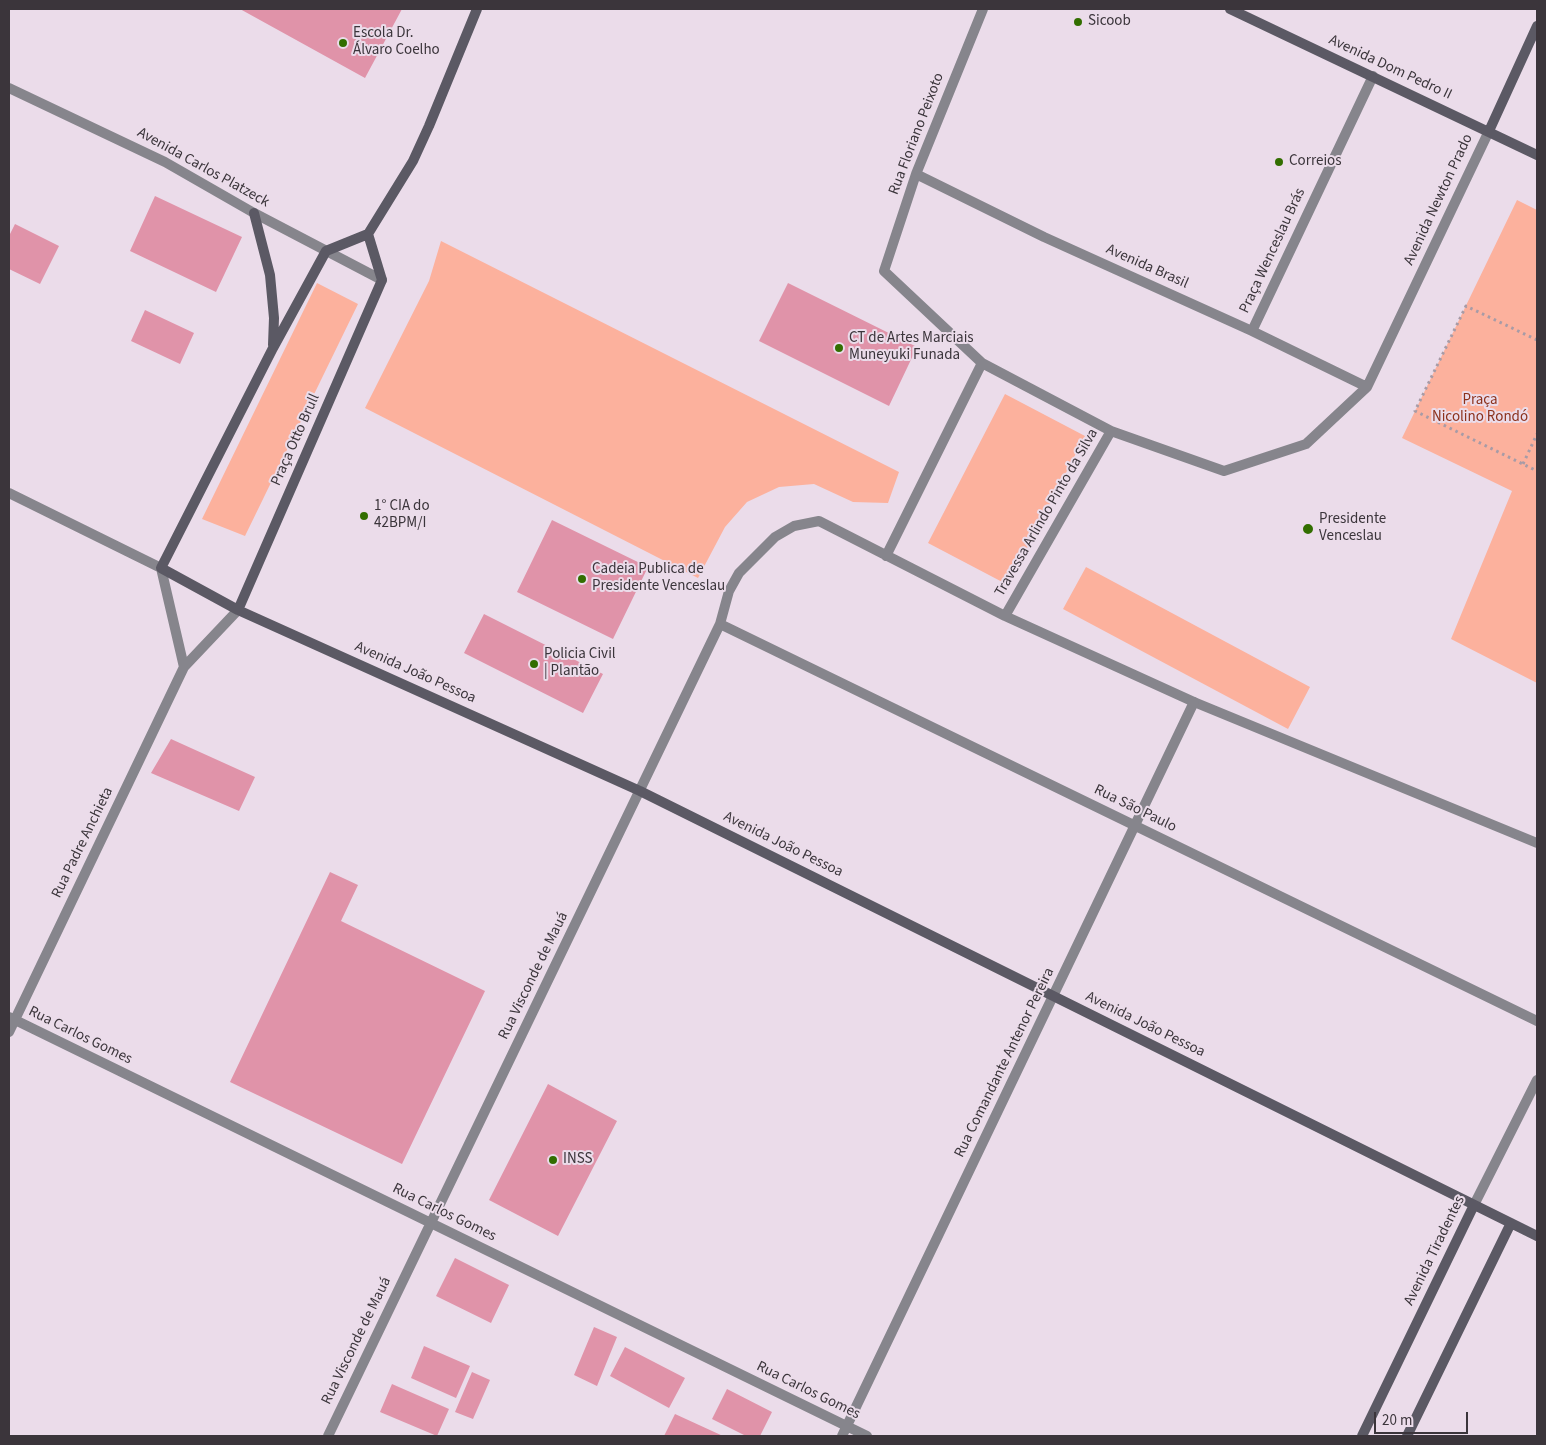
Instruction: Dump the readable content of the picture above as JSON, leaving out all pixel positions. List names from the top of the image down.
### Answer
{
  "streets": {
    "main road": [
      "Avenida Dom Pedro II",
      "Avenida Newton Prado",
      "Praça Otto Brull",
      "Avenida João Pessoa",
      "Avenida Tiradentes"
    ],
    "street": [
      "Rua Floriano Peixoto",
      "Avenida Carlos Platzeck",
      "Praça Wenceslau Brás",
      "Avenida Brasil",
      "Travessa Arlindo Pinto da Silva",
      "Rua São Paulo",
      "Rua Padre Anchieta",
      "Rua Visconde de Mauá",
      "Rua Carlos Gomes",
      "Rua Comandante Antenor Pereira"
    ]
  },
  "crossings": [
    ["Avenida Dom Pedro II", "Avenida Newton Prado"],
    ["Avenida Dom Pedro II", "Praça Wenceslau Brás"],
    ["Rua Floriano Peixoto", "Avenida Brasil"],
    ["Rua Floriano Peixoto", "Travessa Arlindo Pinto da Silva"],
    ["Avenida Carlos Platzeck", "Praça Otto Brull"],
    ["Avenida Newton Prado", "Avenida Brasil"],
    ["Praça Wenceslau Brás", "Avenida Brasil"],
    ["Praça Otto Brull", "Avenida João Pessoa"],
    ["Praça Otto Brull", "Rua Padre Anchieta"],
    ["Travessa Arlindo Pinto da Silva", "Rua Visconde de Mauá"],
    ["Avenida João Pessoa", "Rua Padre Anchieta"],
    ["Avenida João Pessoa", "Rua Visconde de Mauá"],
    ["Avenida João Pessoa", "Rua Comandante Antenor Pereira"],
    ["Avenida João Pessoa", "Avenida Tiradentes"],
    ["Rua São Paulo", "Rua Visconde de Mauá"],
    ["Rua São Paulo", "Rua Comandante Antenor Pereira"],
    ["Rua Padre Anchieta", "Rua Carlos Gomes"],
    ["Rua Visconde de Mauá", "Rua Carlos Gomes"],
    ["Rua Carlos Gomes", "Rua Comandante Antenor Pereira"]
  ],
  "parks": ["Praça Nicolino Rondó"],
  "places": [
    "Sicoob",
    "Escola Dr. Álvaro Coelho",
    "Correios",
    "CT de Artes Marciais Muneyuki Funada",
    "1° CIA do 42BPM/I",
    "Presidente Venceslau",
    "Cadeia Publica de Presidente Venceslau",
    "Policia Civil | Plantão",
    "INSS"
  ],
  "scale_bar": "20 m"
}
